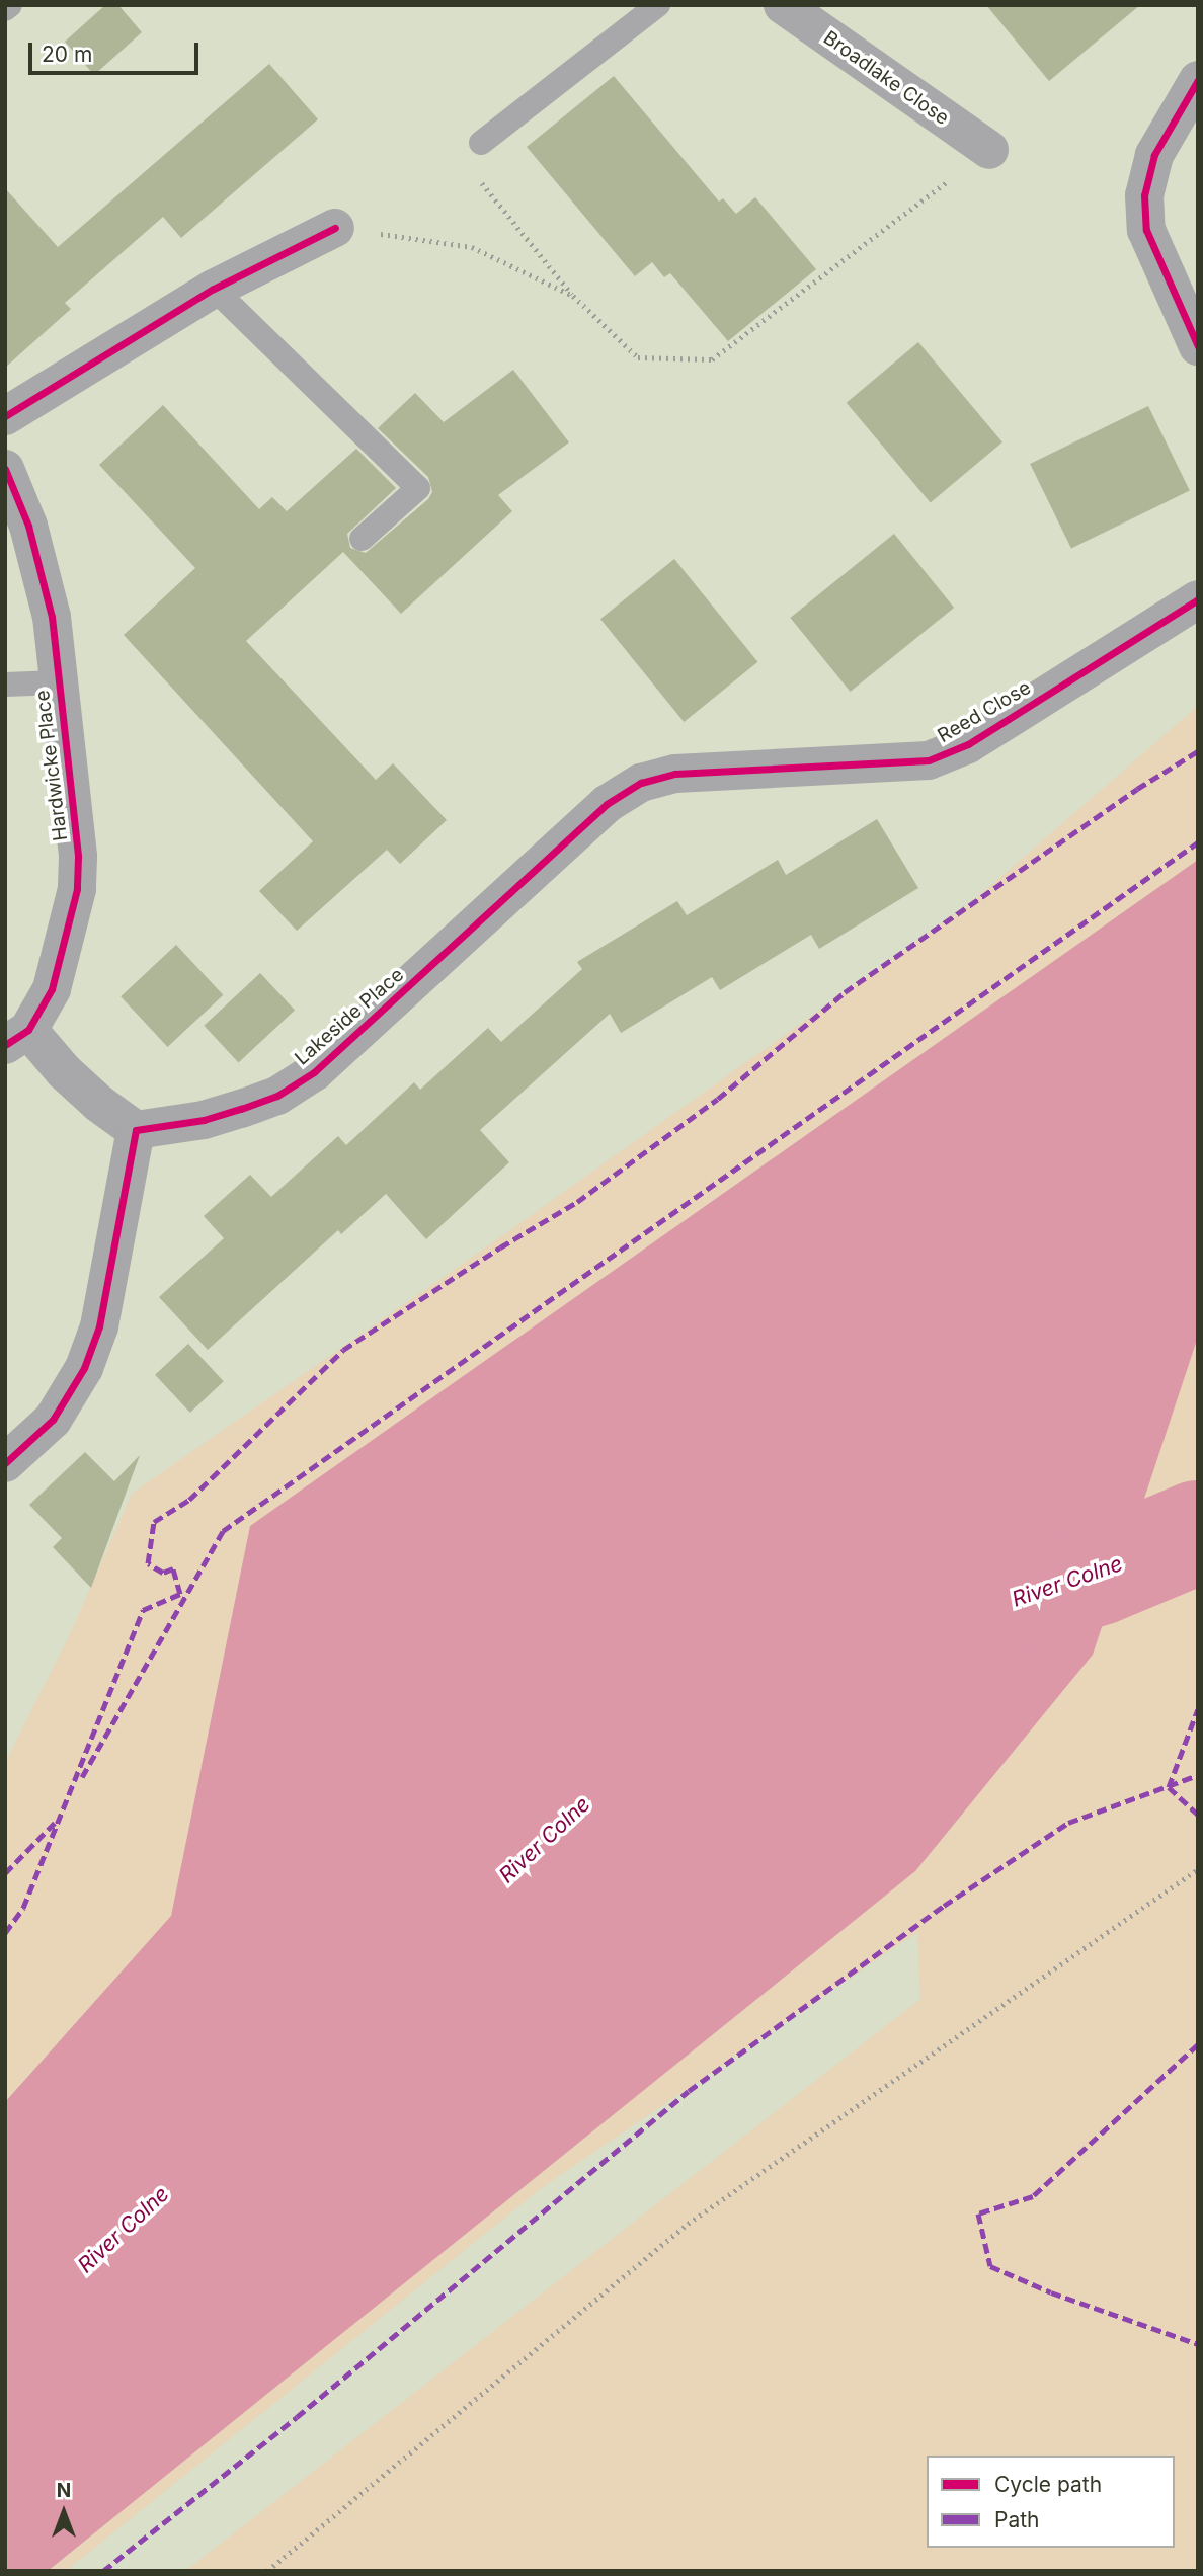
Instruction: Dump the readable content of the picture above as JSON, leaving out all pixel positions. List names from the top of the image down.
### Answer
{
  "streets": {
    "street": [
      "Broadlake Close",
      "Reed Close",
      "Hardwicke Place",
      "Lakeside Place"
    ]
  },
  "crossings": [
    ["Reed Close", "Lakeside Place"]
  ],
  "water": ["River Colne"],
  "legend": ["Cycle path", "Path"],
  "scale_bar": "20 m",
  "north": "top"
}
